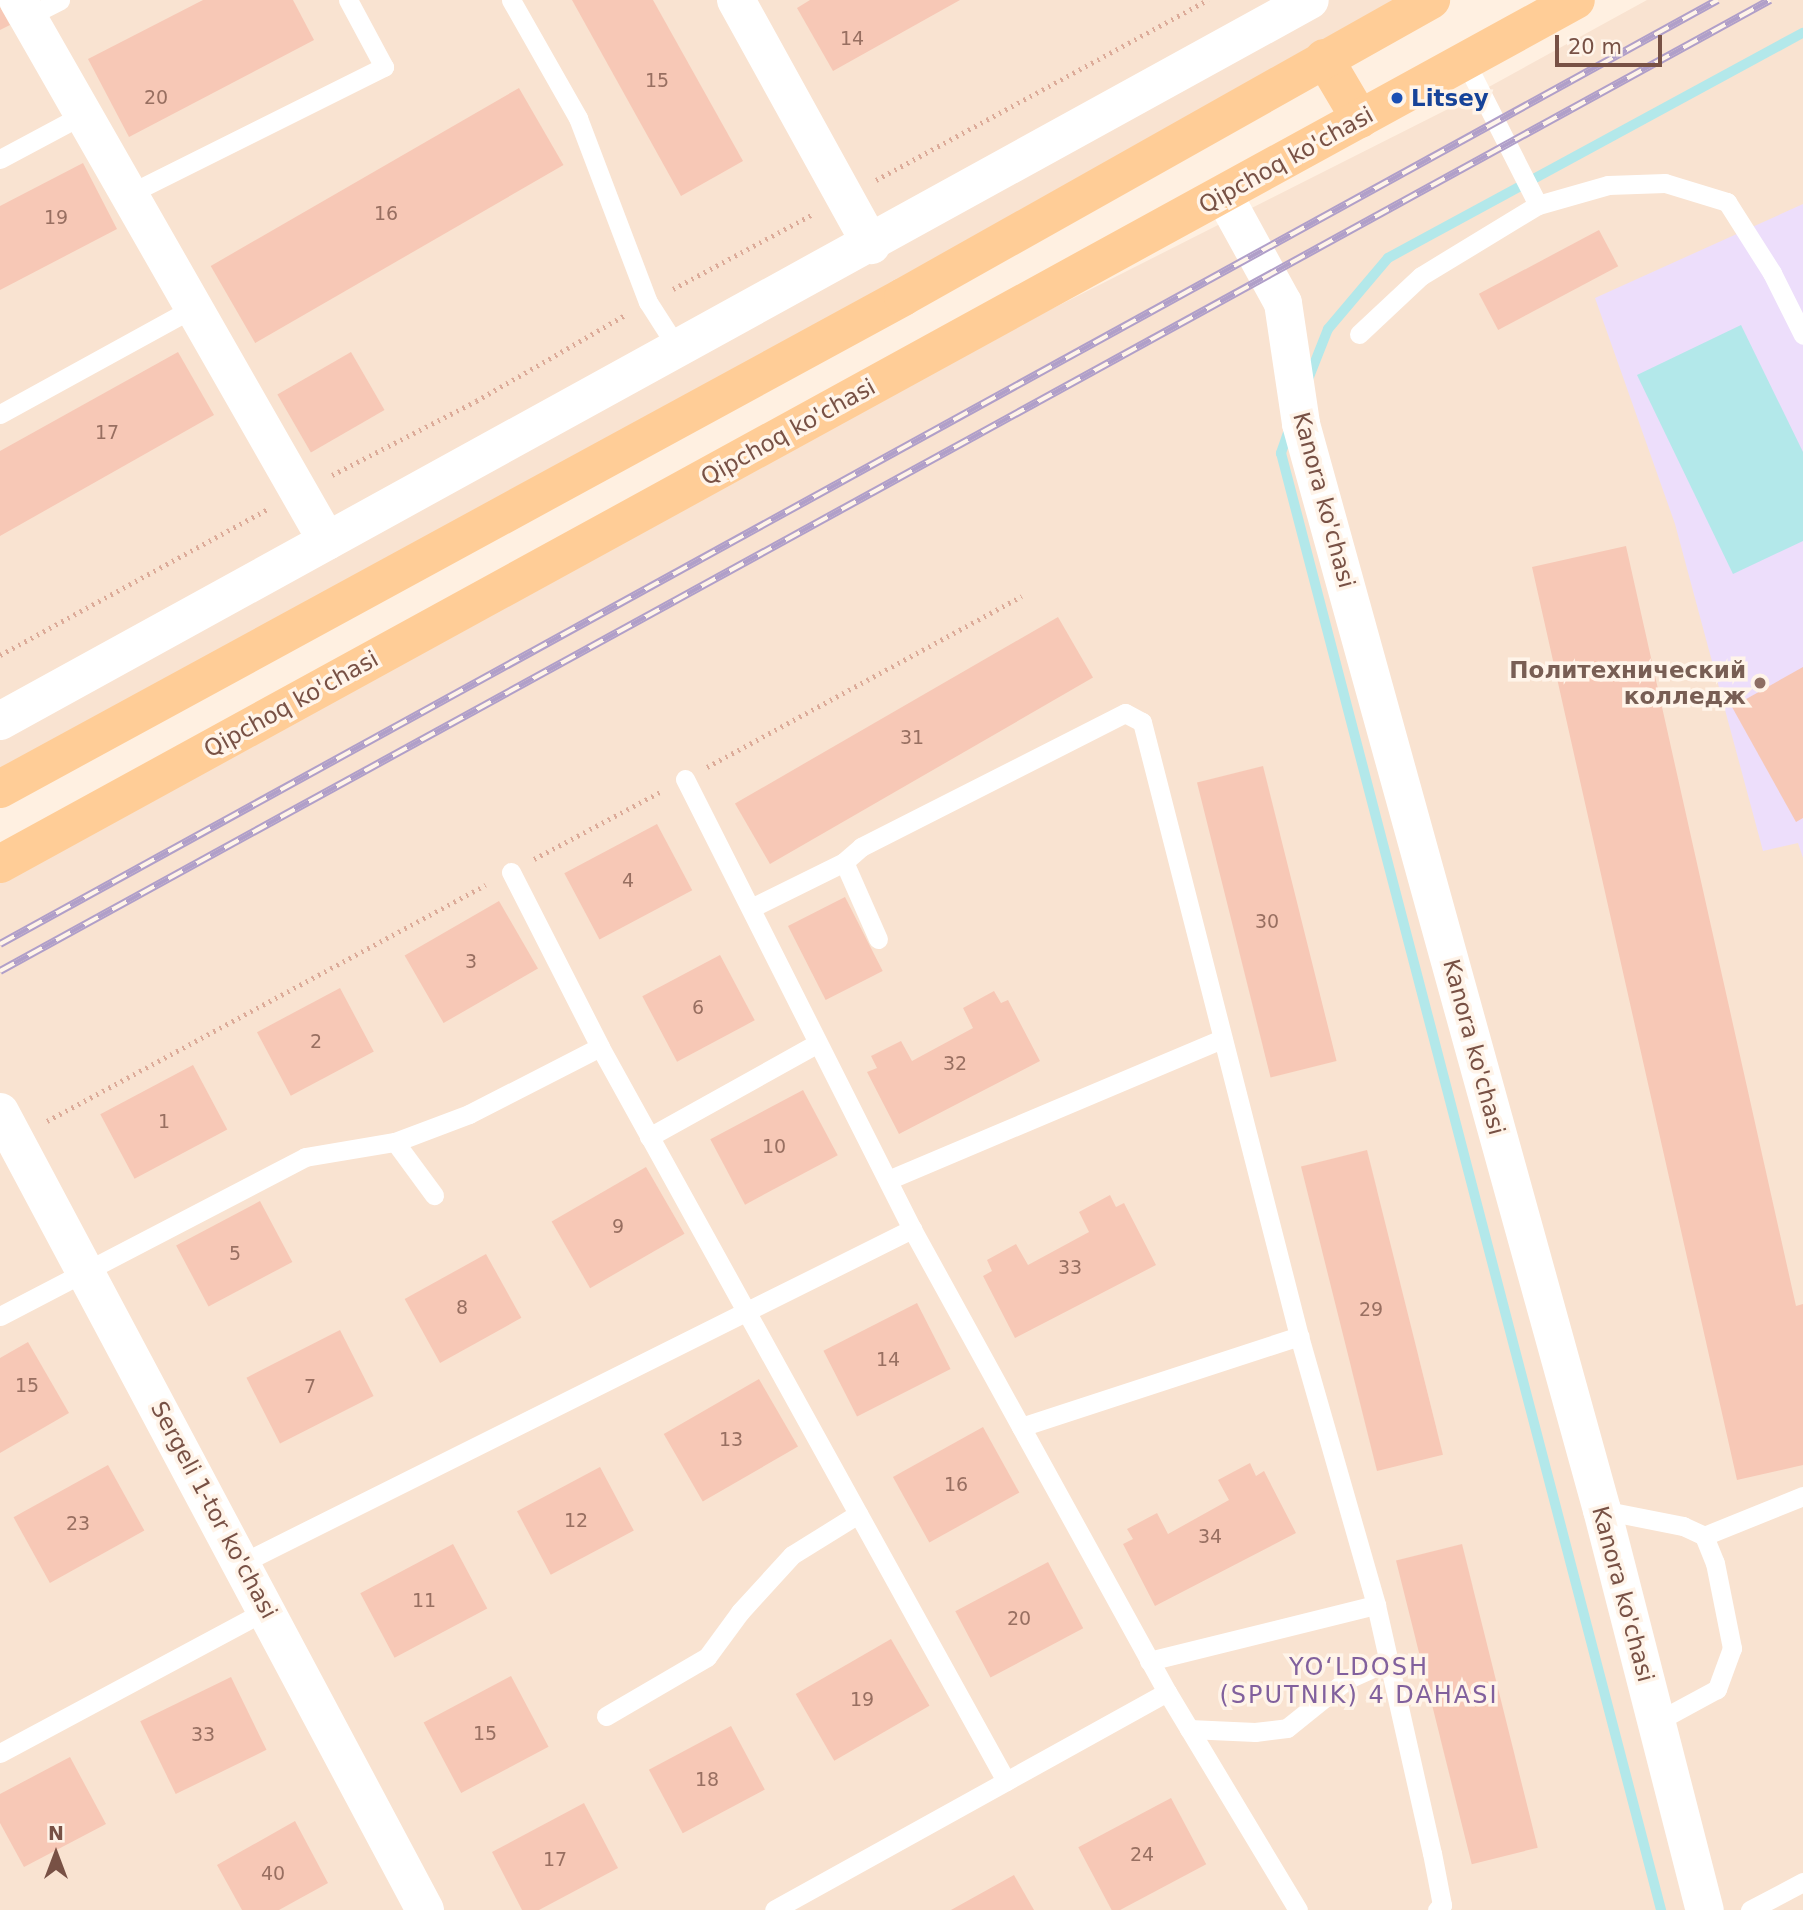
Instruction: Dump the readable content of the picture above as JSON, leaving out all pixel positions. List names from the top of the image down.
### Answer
{
  "streets": {
    "main road": ["Qipchoq ko'chasi"],
    "street": ["Kanora ko'chasi", "Sergeli 1-tor ko'chasi"]
  },
  "crossings": [
    ["Qipchoq ko'chasi", "Kanora ko'chasi"]
  ],
  "districts": ["YO‘LDOSH (SPUTNIK) 4 DAHASI"],
  "places": ["Litsey", "Политехнический колледж"],
  "house_numbers": [
    "14",
    "15",
    "20",
    "16",
    "19",
    "17",
    "31",
    "4",
    "30",
    "3",
    "6",
    "2",
    "32",
    "1",
    "10",
    "9",
    "5",
    "33",
    "8",
    "29",
    "14",
    "15",
    "7",
    "13",
    "16",
    "12",
    "23",
    "34",
    "11",
    "20",
    "19",
    "15",
    "33",
    "18",
    "24",
    "17",
    "40"
  ],
  "scale_bar": "20 m",
  "north": "top"
}
